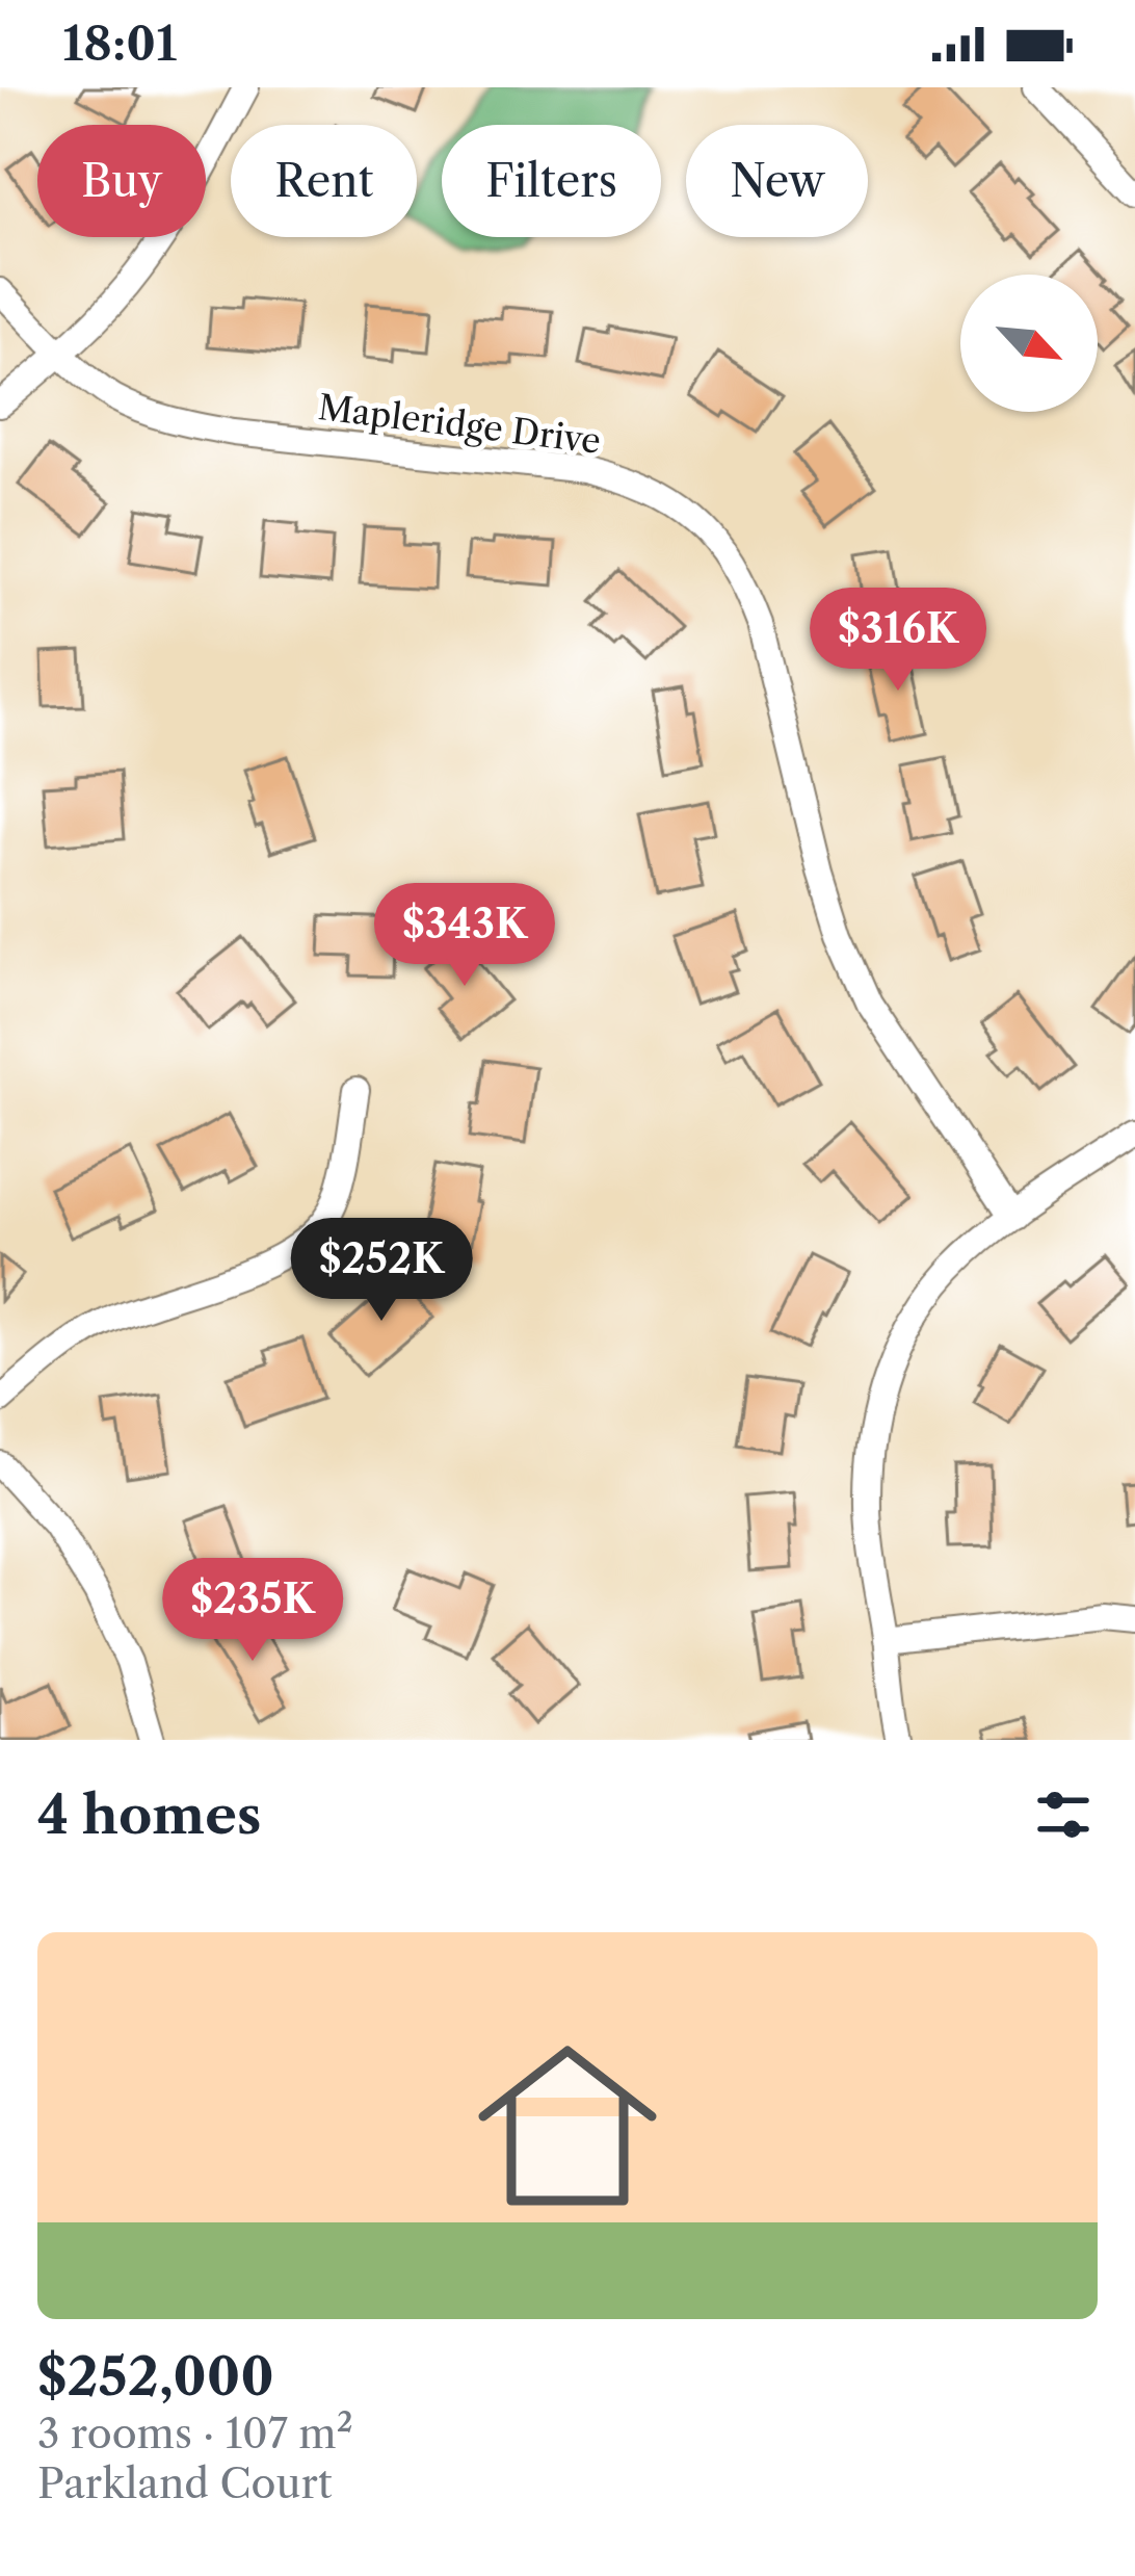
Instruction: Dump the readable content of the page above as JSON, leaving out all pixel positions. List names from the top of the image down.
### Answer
{
  "streets": {
    "street": ["Mapleridge Drive"]
  },
  "north": "bottom right",
  "page": {
    "status": "18:01",
    "chip": [
      "Buy",
      "Rent",
      "Filters",
      "New"
    ],
    "price": [
      "$316K",
      "$343K",
      "$252K",
      "$235K"
    ],
    "heading": "4 homes",
    "list": [
      {
        "name": "$252,000",
        "note": "3 rooms · 107 m² · Parkland Court"
      }
    ]
  }
}
